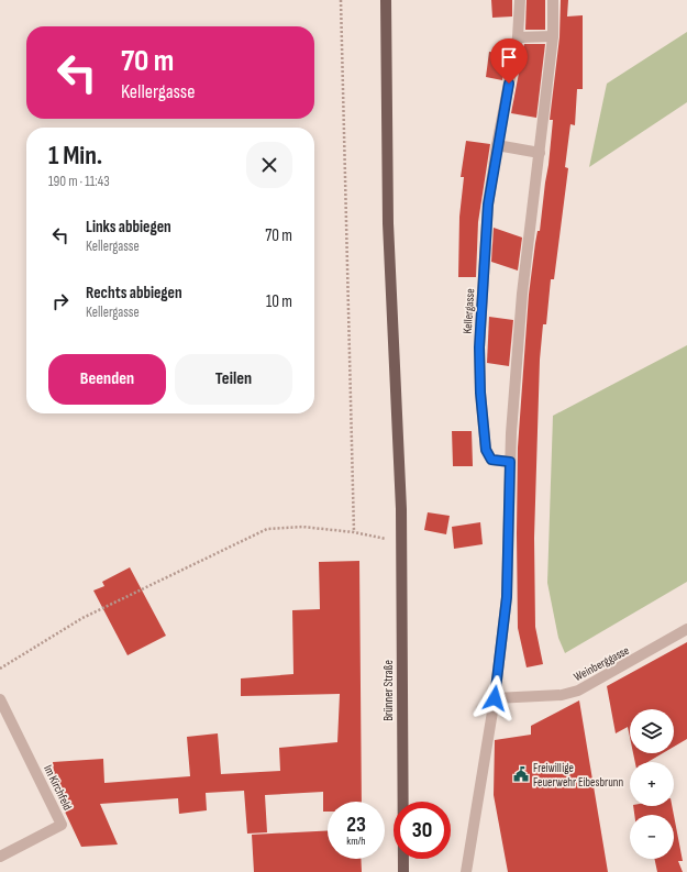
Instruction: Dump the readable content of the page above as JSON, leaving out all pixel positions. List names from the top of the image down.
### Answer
{
  "streets": {
    "main road": ["Brünner Straße"],
    "street": ["Kellergasse", "Weinberggasse", "Im Kirchfeld"]
  },
  "places": {
    "public building": ["Freiwillige Feuerwehr Eibesbrunn"]
  },
  "page": {
    "turn": ["70 m", "Kellergasse"],
    "heading": ["1 Min.", "190 m · 11:43"],
    "list": [
      {
        "name": "Links abbiegen",
        "note": "Kellergasse",
        "value": "70 m"
      },
      {
        "name": "Rechts abbiegen",
        "note": "Kellergasse",
        "value": "10 m"
      }
    ],
    "buttons": ["Beenden", "Teilen"],
    "map_buttons": ["+", "−"],
    "speed": "23 km/h",
    "limit": "30"
  }
}
